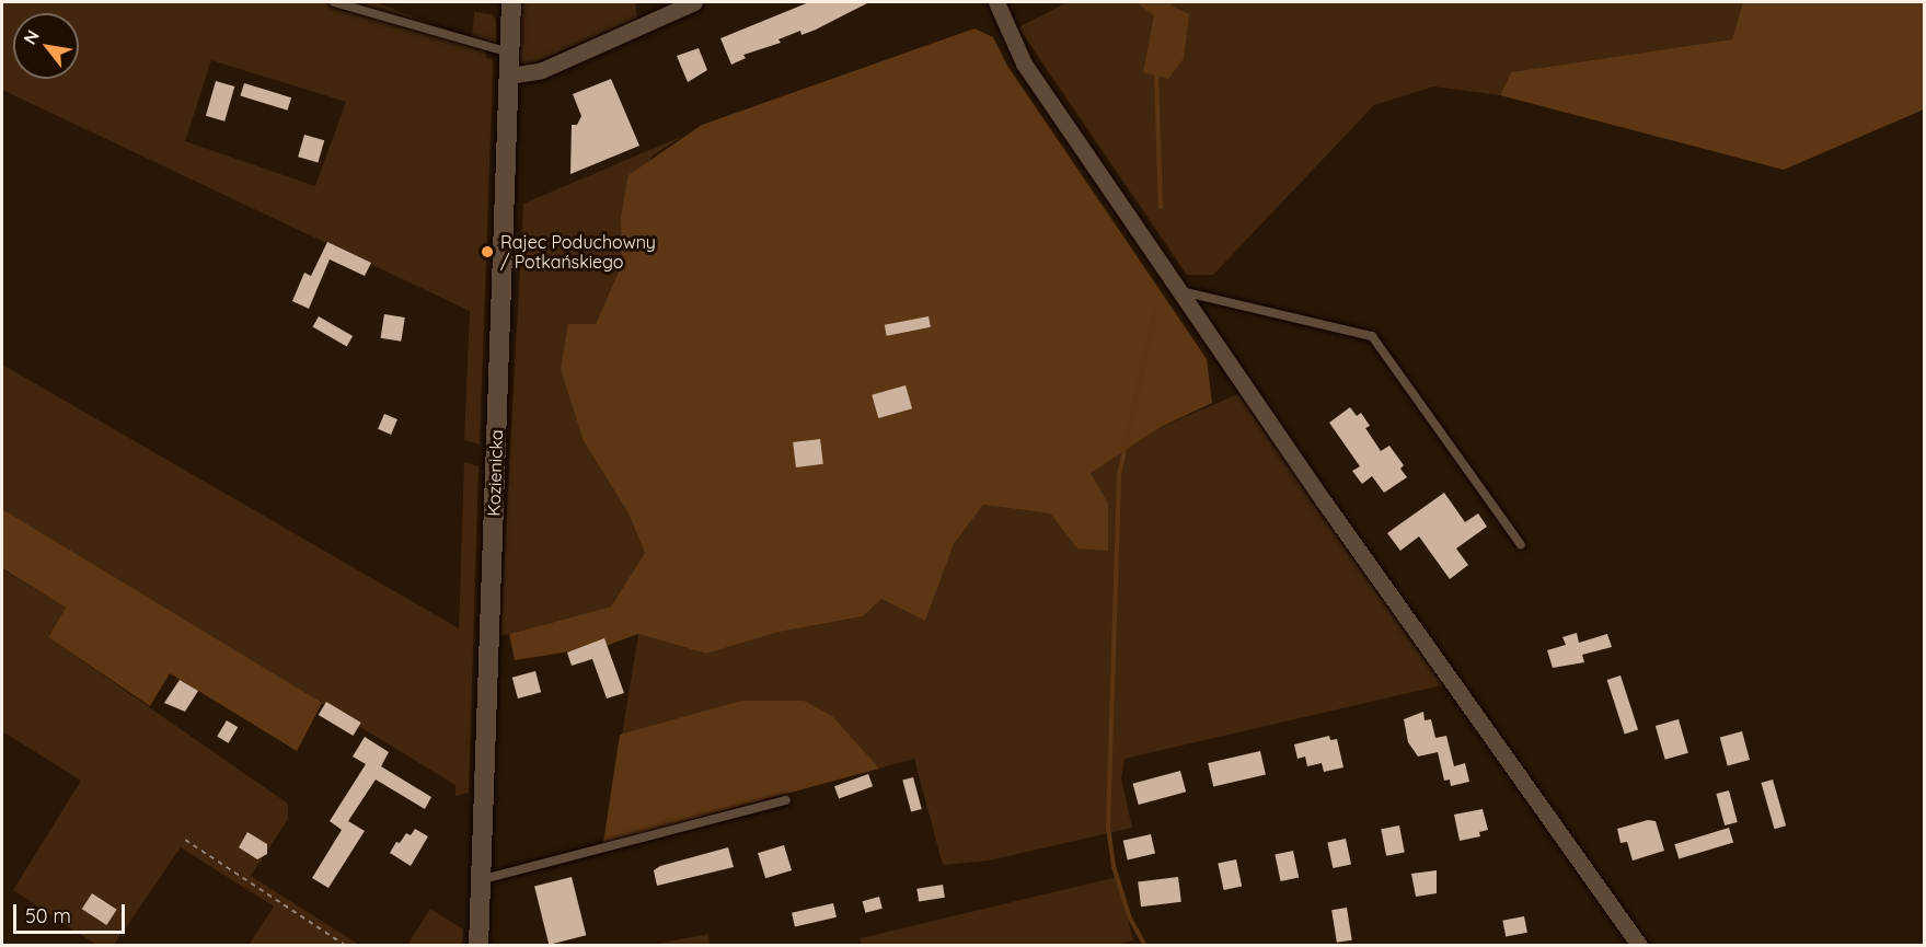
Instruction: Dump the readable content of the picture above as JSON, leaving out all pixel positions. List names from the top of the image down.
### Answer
{
  "streets": {
    "main road": ["Kozienicka"]
  },
  "places": ["Rajec Poduchowny / Potkańskiego"],
  "scale_bar": "50 m",
  "north": "top left"
}
